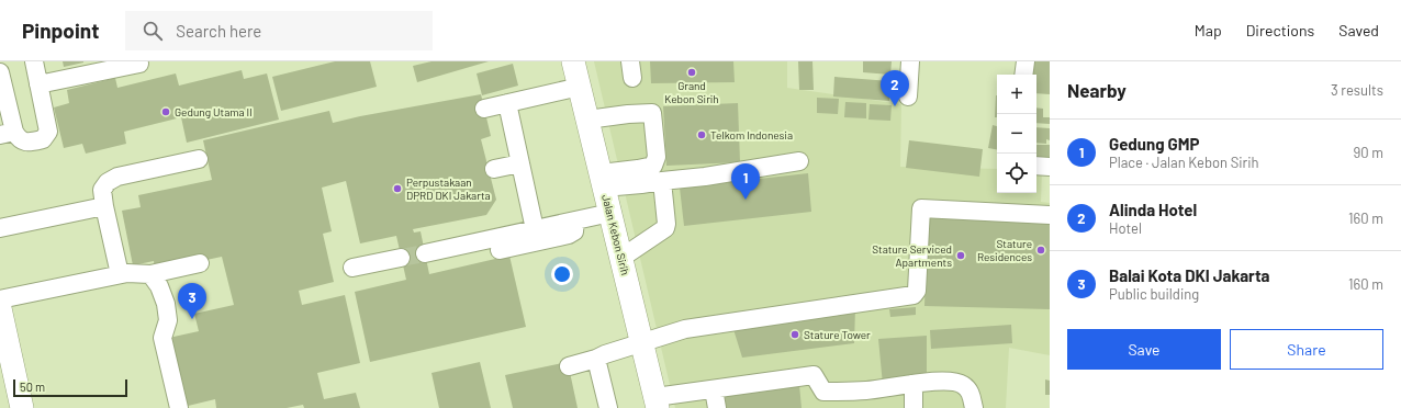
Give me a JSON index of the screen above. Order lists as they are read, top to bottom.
{
  "streets": {
    "main road": ["Jalan Kebon Sirih"]
  },
  "places": [
    "Grand Kebon Sirih",
    "Gedung Utama II",
    "Telkom Indonesia",
    "Perpustakaan DPRD DKI Jakarta",
    "Stature Residences",
    "Stature Serviced Apartments",
    "Stature Tower"
  ],
  "scale_bar": "50 m",
  "page": {
    "header": "Pinpoint",
    "search": "Search here",
    "nav": ["Map", "Directions", "Saved"],
    "heading": ["Nearby", "3 results"],
    "pins": ["2", "1", "3"],
    "map_buttons": ["+", "−"],
    "list": [
      {
        "mark": "1",
        "name": "Gedung GMP",
        "note": "Place · Jalan Kebon Sirih",
        "value": "90 m"
      },
      {
        "mark": "2",
        "name": "Alinda Hotel",
        "note": "Hotel",
        "value": "160 m"
      },
      {
        "mark": "3",
        "name": "Balai Kota DKI Jakarta",
        "note": "Public building",
        "value": "160 m"
      }
    ],
    "buttons": ["Save", "Share"],
    "scale": "50 m"
  }
}
